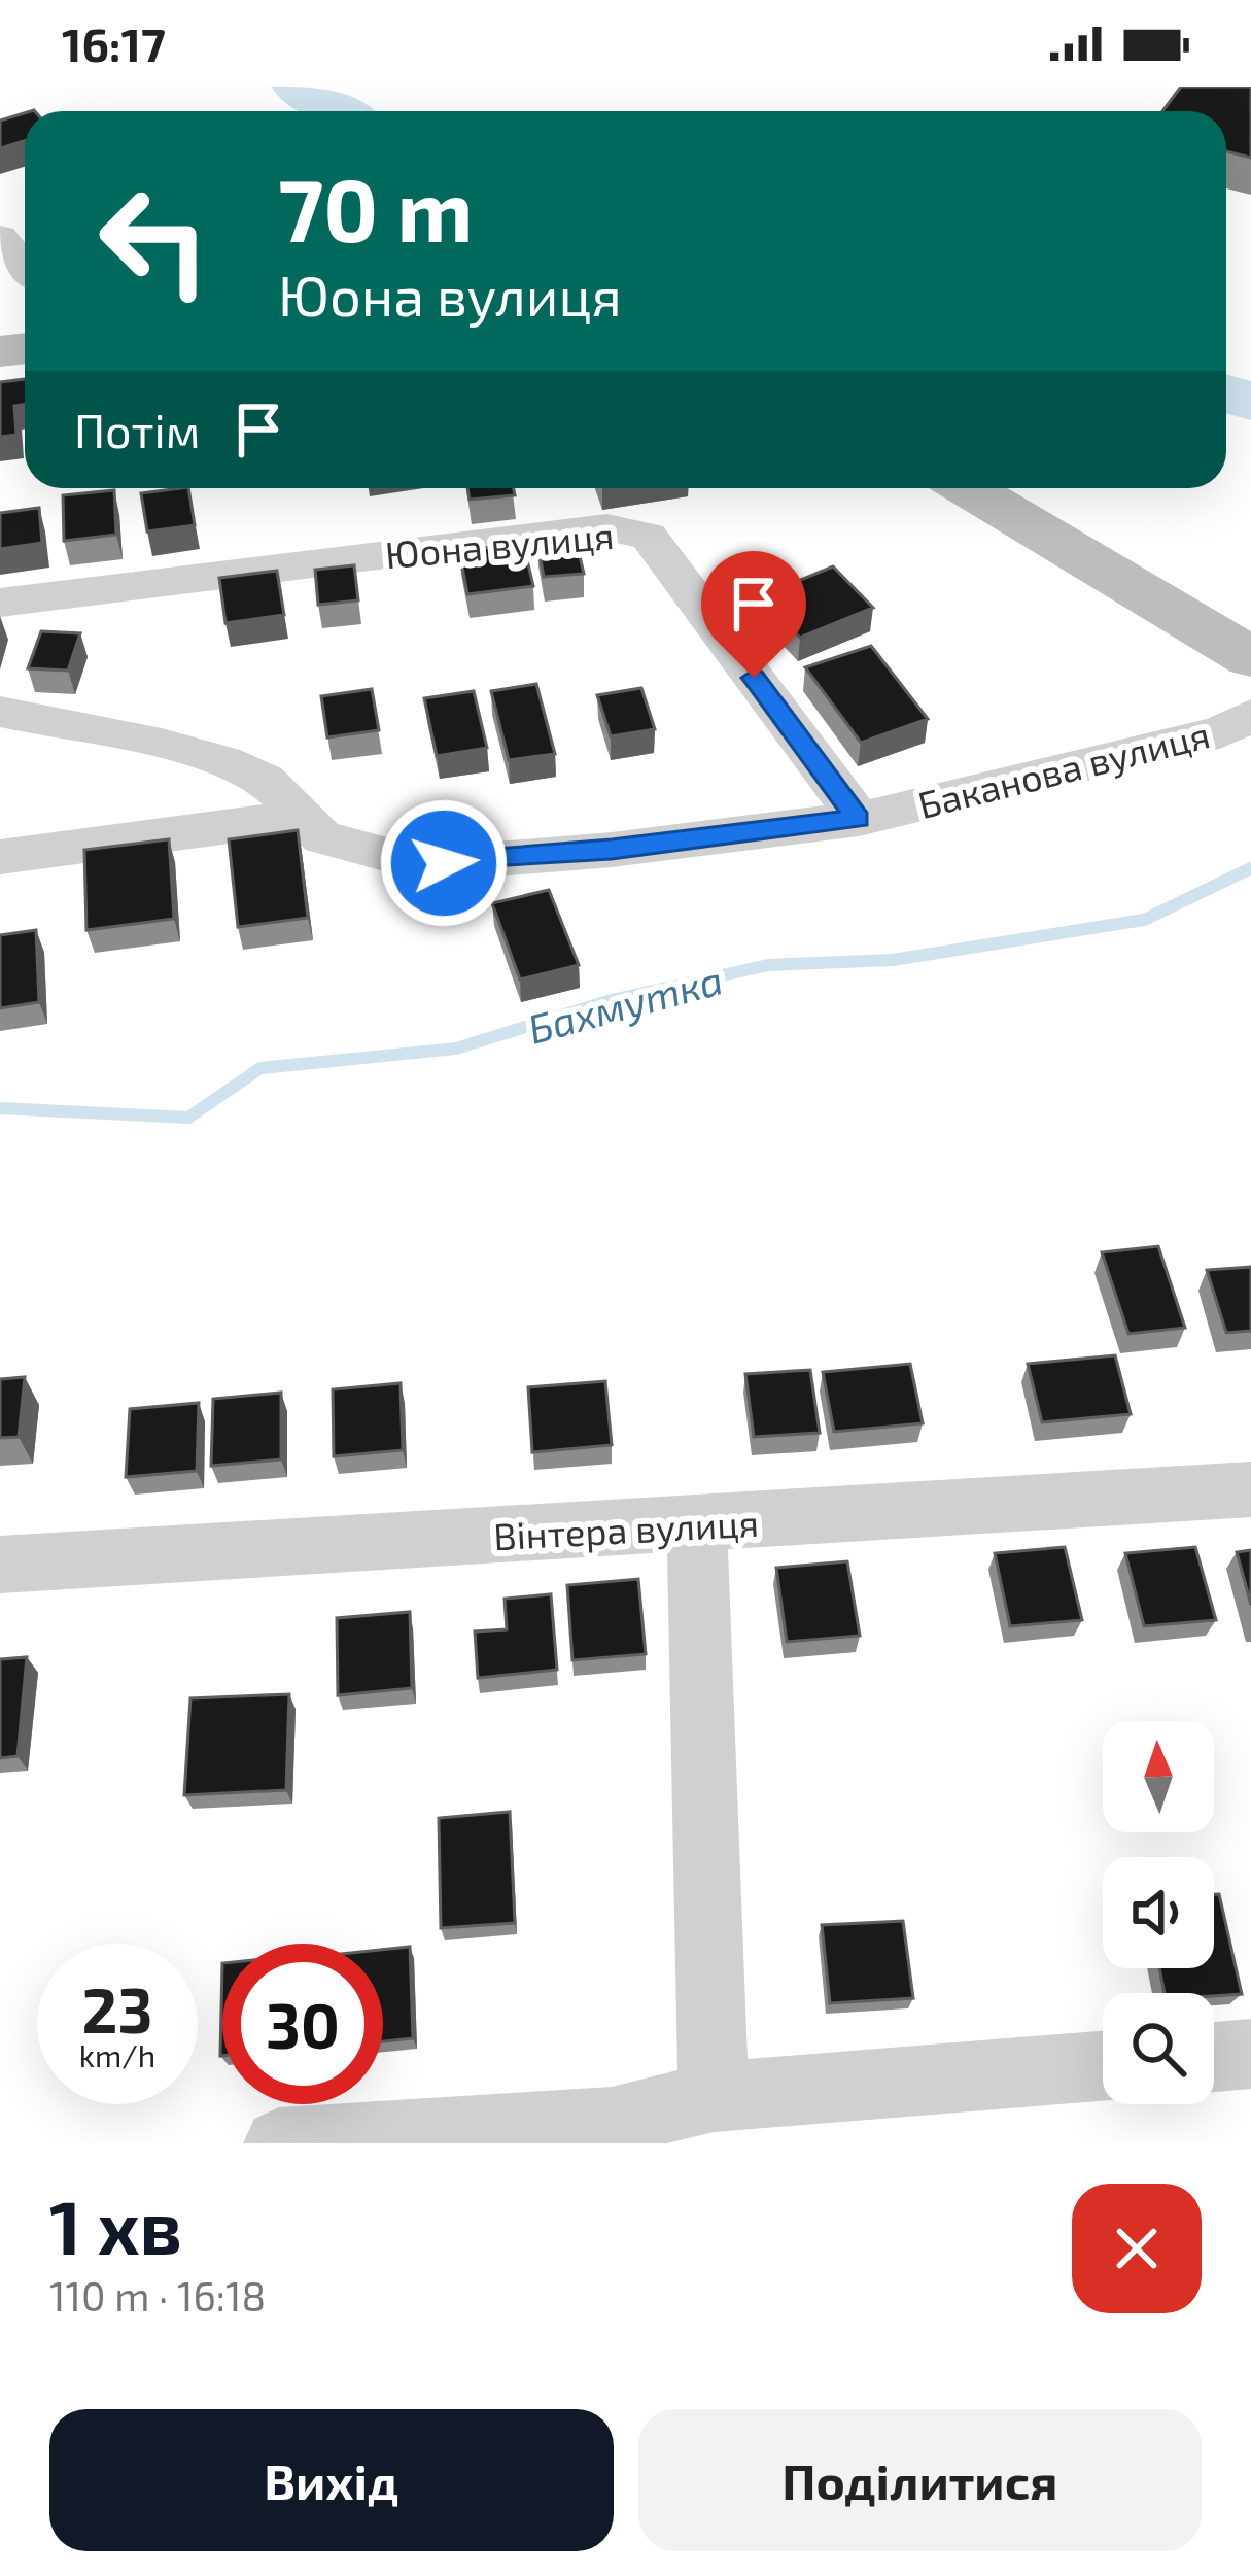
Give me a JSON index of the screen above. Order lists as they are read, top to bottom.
{
  "streets": {
    "street": ["Юона вулиця", "Баканова вулиця", "Вінтера вулиця"]
  },
  "crossings": [
    ["Юона вулиця", "Баканова вулиця"]
  ],
  "water": ["Бахмутка"],
  "north": "top",
  "page": {
    "status": "16:17",
    "turn": ["70 m", "Юона вулиця"],
    "then": "Потім",
    "speed": "23 km/h",
    "limit": "30",
    "heading": ["1 хв", "110 m · 16:18"],
    "buttons": ["Вихід", "Поділитися"]
  }
}
